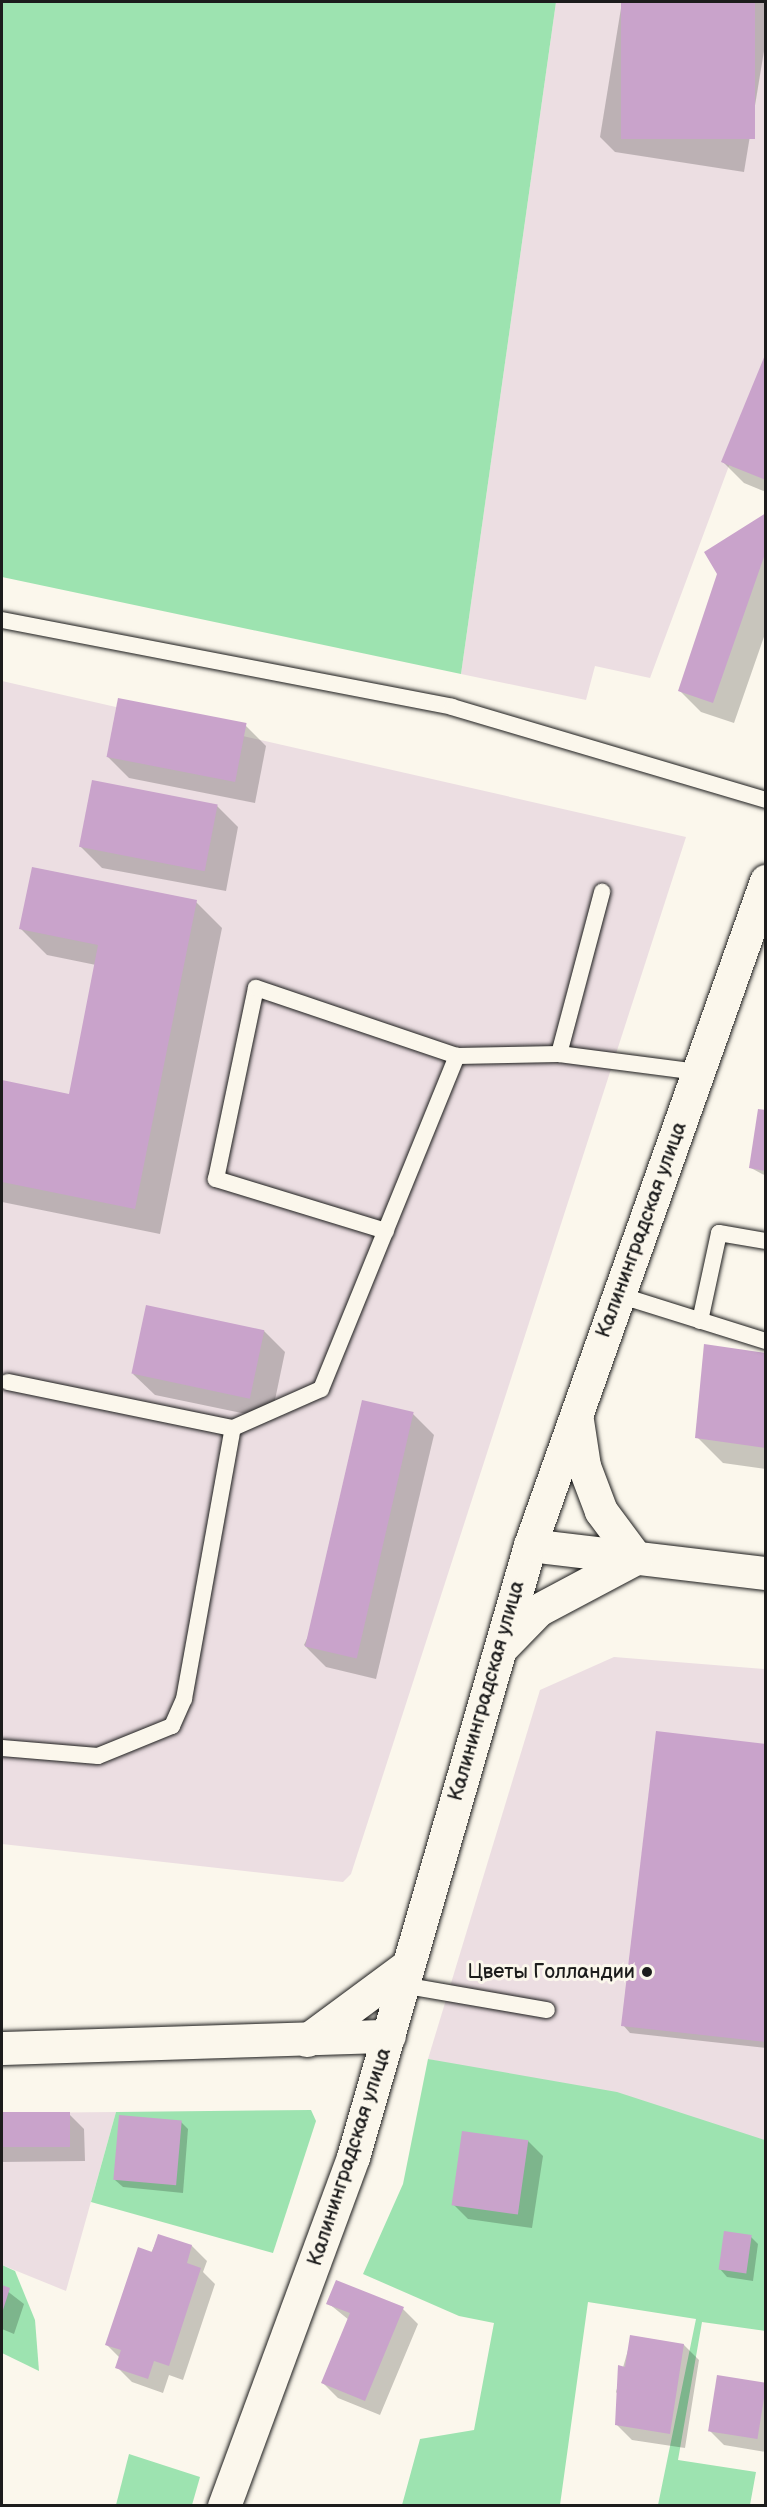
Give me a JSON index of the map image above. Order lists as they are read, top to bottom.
{
  "streets": {
    "street": ["Калининградская улица"]
  },
  "places": ["Цветы Голландии"]
}
